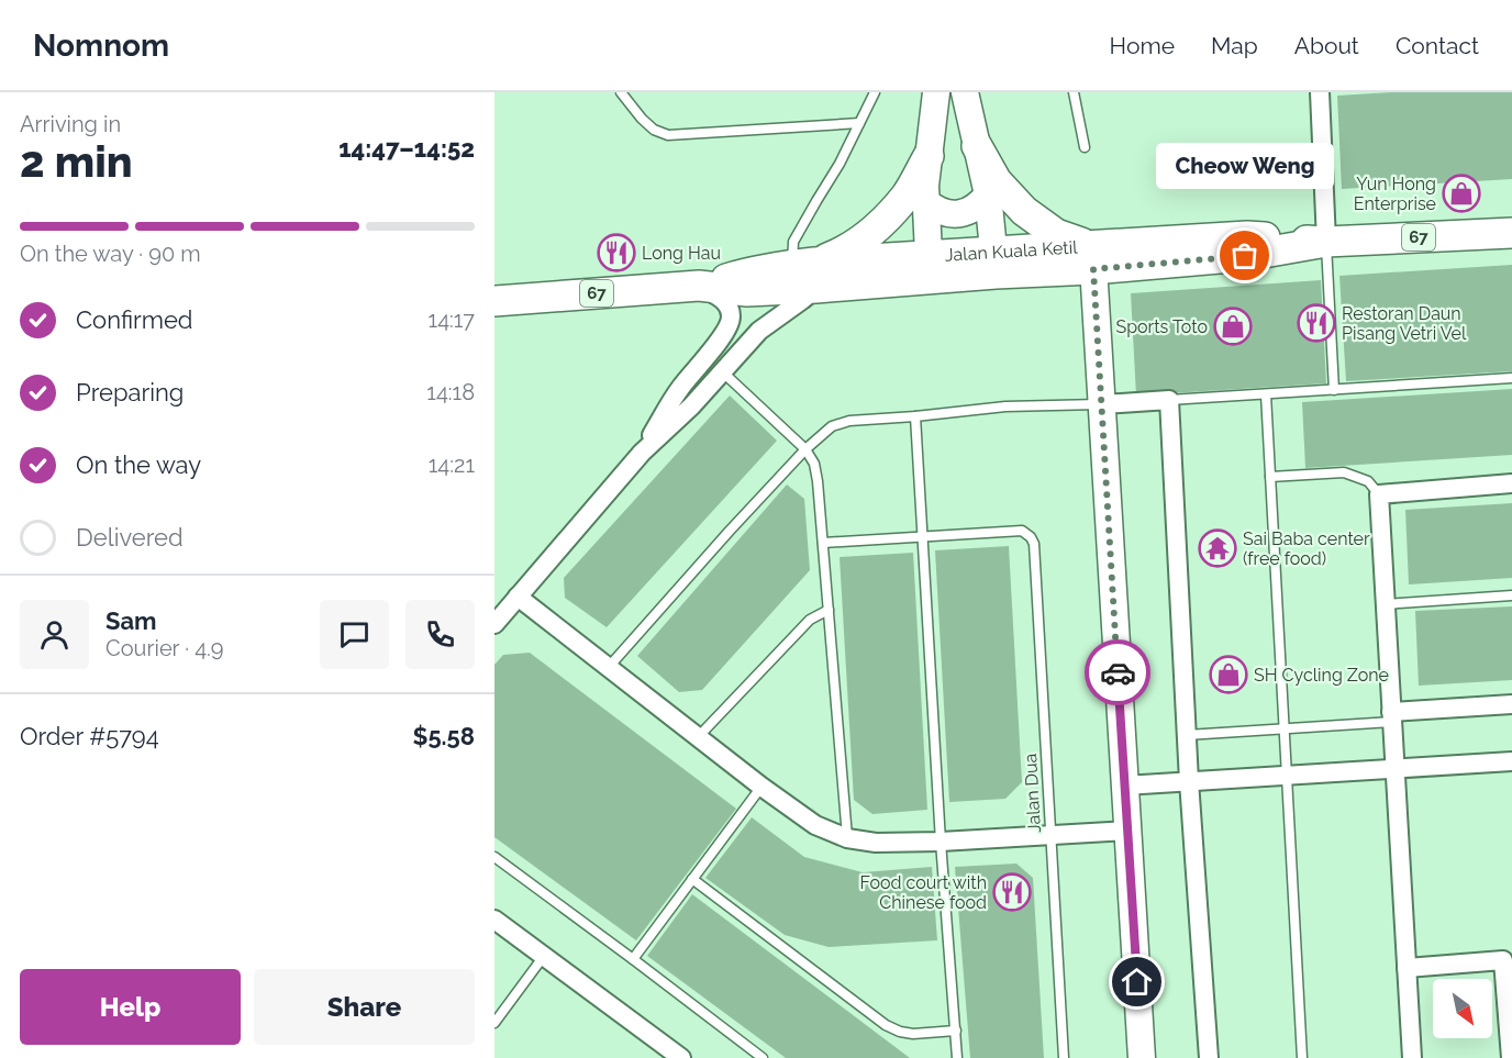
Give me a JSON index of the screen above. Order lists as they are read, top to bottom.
{
  "streets": {
    "main road": ["67", "Jalan Kuala Ketil"],
    "lane": ["Jalan Dua"]
  },
  "places": {
    "shop": ["Yun Hong Enterprise", "Sports Toto", "SH Cycling Zone"],
    "restaurant": ["Long Hau", "Restoran Daun Pisang Vetri Vel", "Food court with Chinese food"],
    "other": ["Cheow Weng"],
    "temple": ["Sai Baba center (free food)"]
  },
  "north": "bottom right",
  "page": {
    "header": "Nomnom",
    "nav": [
      "Home",
      "Map",
      "About",
      "Contact"
    ],
    "heading": ["2 min", "Arriving in", "14:47–14:52"],
    "panel": [
      "Sam",
      "Courier · 4.9",
      "Order #5794",
      "$5.58"
    ],
    "bubble": "Cheow Weng",
    "bar": "On the way · 90 m",
    "list": [
      ["Confirmed", "14:17"],
      ["Preparing", "14:18"],
      ["On the way", "14:21"],
      "Delivered"
    ],
    "buttons": ["Help", "Share"]
  }
}
